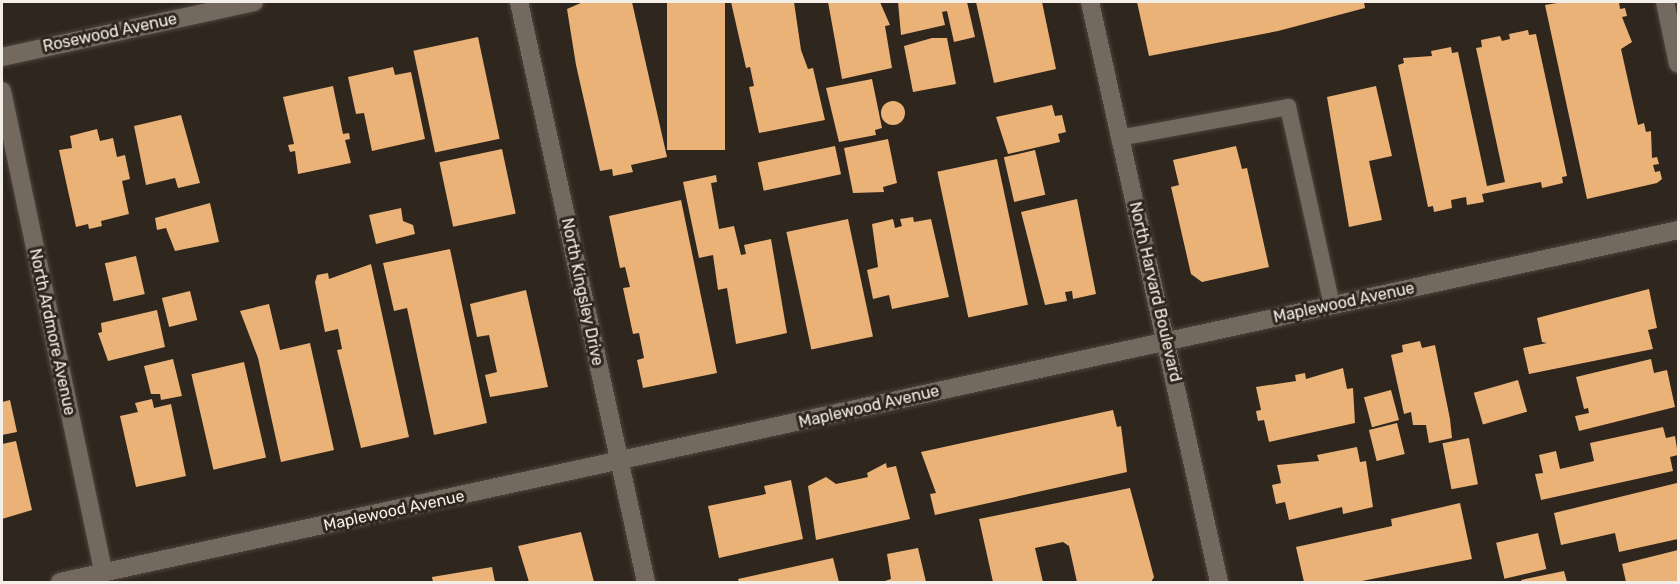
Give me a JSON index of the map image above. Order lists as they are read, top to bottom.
{
  "streets": {
    "street": [
      "Rosewood Avenue",
      "North Kingsley Drive",
      "North Harvard Boulevard",
      "Maplewood Avenue",
      "North Ardmore Avenue"
    ]
  },
  "crossings": [
    ["North Kingsley Drive", "Maplewood Avenue"],
    ["North Harvard Boulevard", "Maplewood Avenue"],
    ["Maplewood Avenue", "North Ardmore Avenue"]
  ]
}
